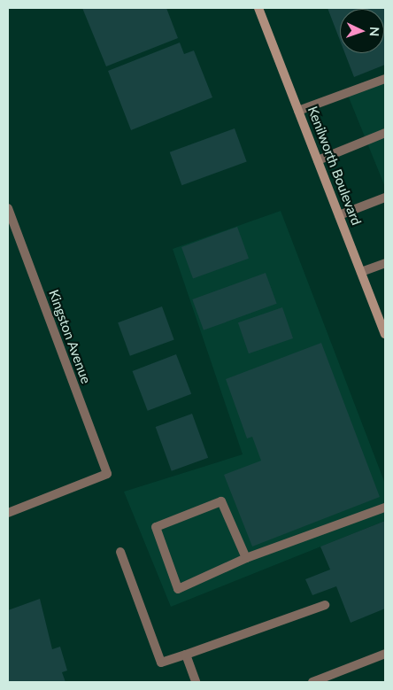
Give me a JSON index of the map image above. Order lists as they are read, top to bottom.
{
  "streets": {
    "main road": ["Kenilworth Boulevard"],
    "street": ["Kingston Avenue"]
  },
  "north": "right"
}
